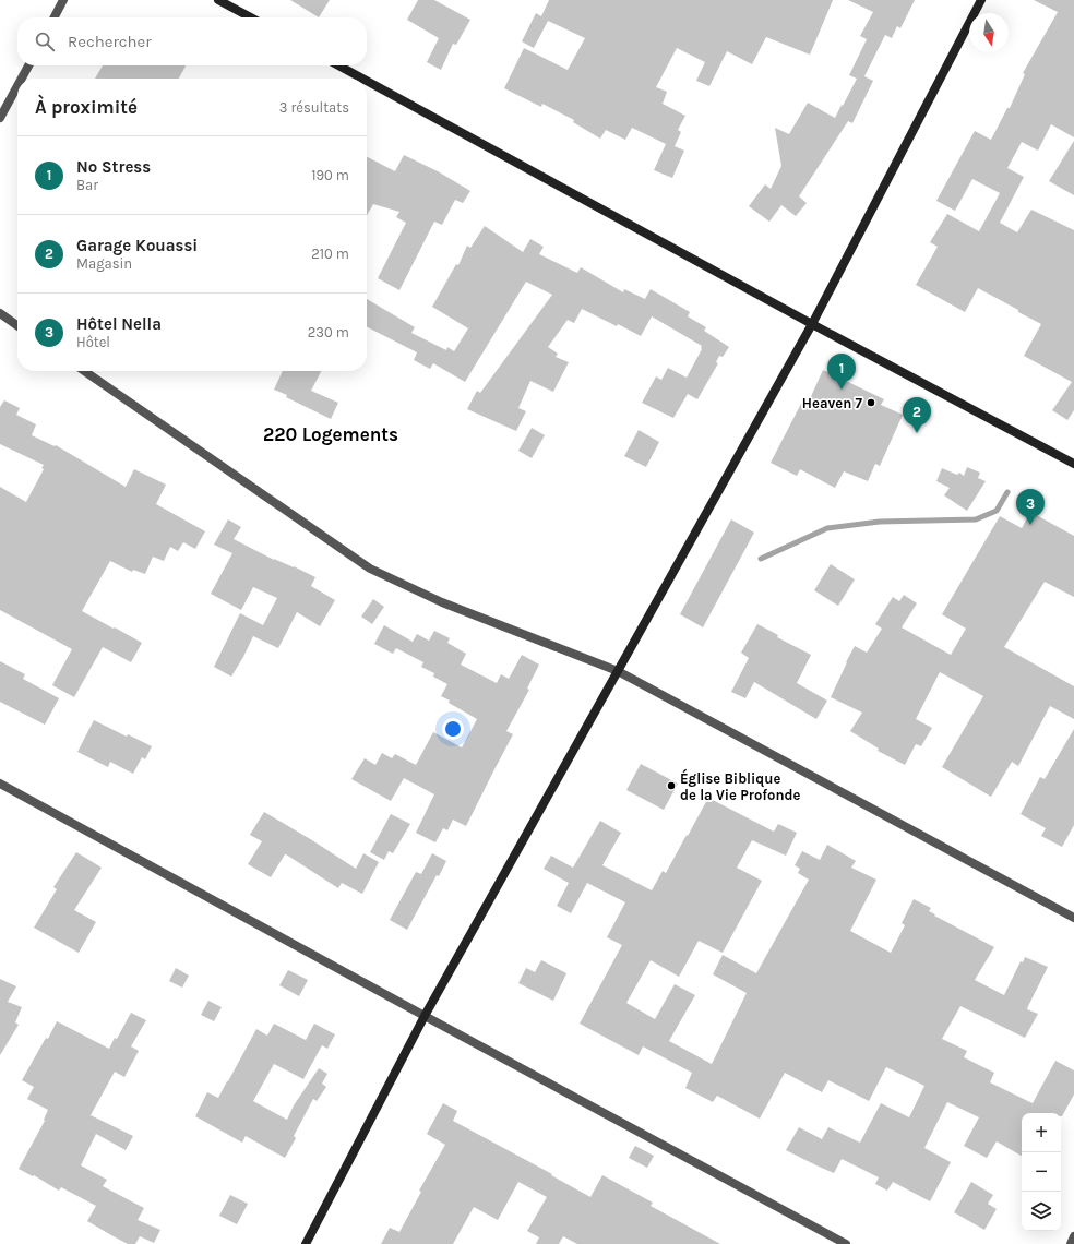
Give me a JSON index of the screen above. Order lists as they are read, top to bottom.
{
  "districts": ["220 Logements"],
  "places": ["Heaven 7", "Église Biblique de la Vie Profonde"],
  "north": "bottom",
  "page": {
    "search": "Rechercher",
    "heading": ["À proximité", "3 résultats"],
    "list": [
      {
        "mark": "1",
        "name": "No Stress",
        "note": "Bar",
        "value": "190 m"
      },
      {
        "mark": "2",
        "name": "Garage Kouassi",
        "note": "Magasin",
        "value": "210 m"
      },
      {
        "mark": "3",
        "name": "Hôtel Nella",
        "note": "Hôtel",
        "value": "230 m"
      }
    ],
    "pins": ["1", "2", "3"],
    "map_buttons": ["+", "−"]
  }
}
